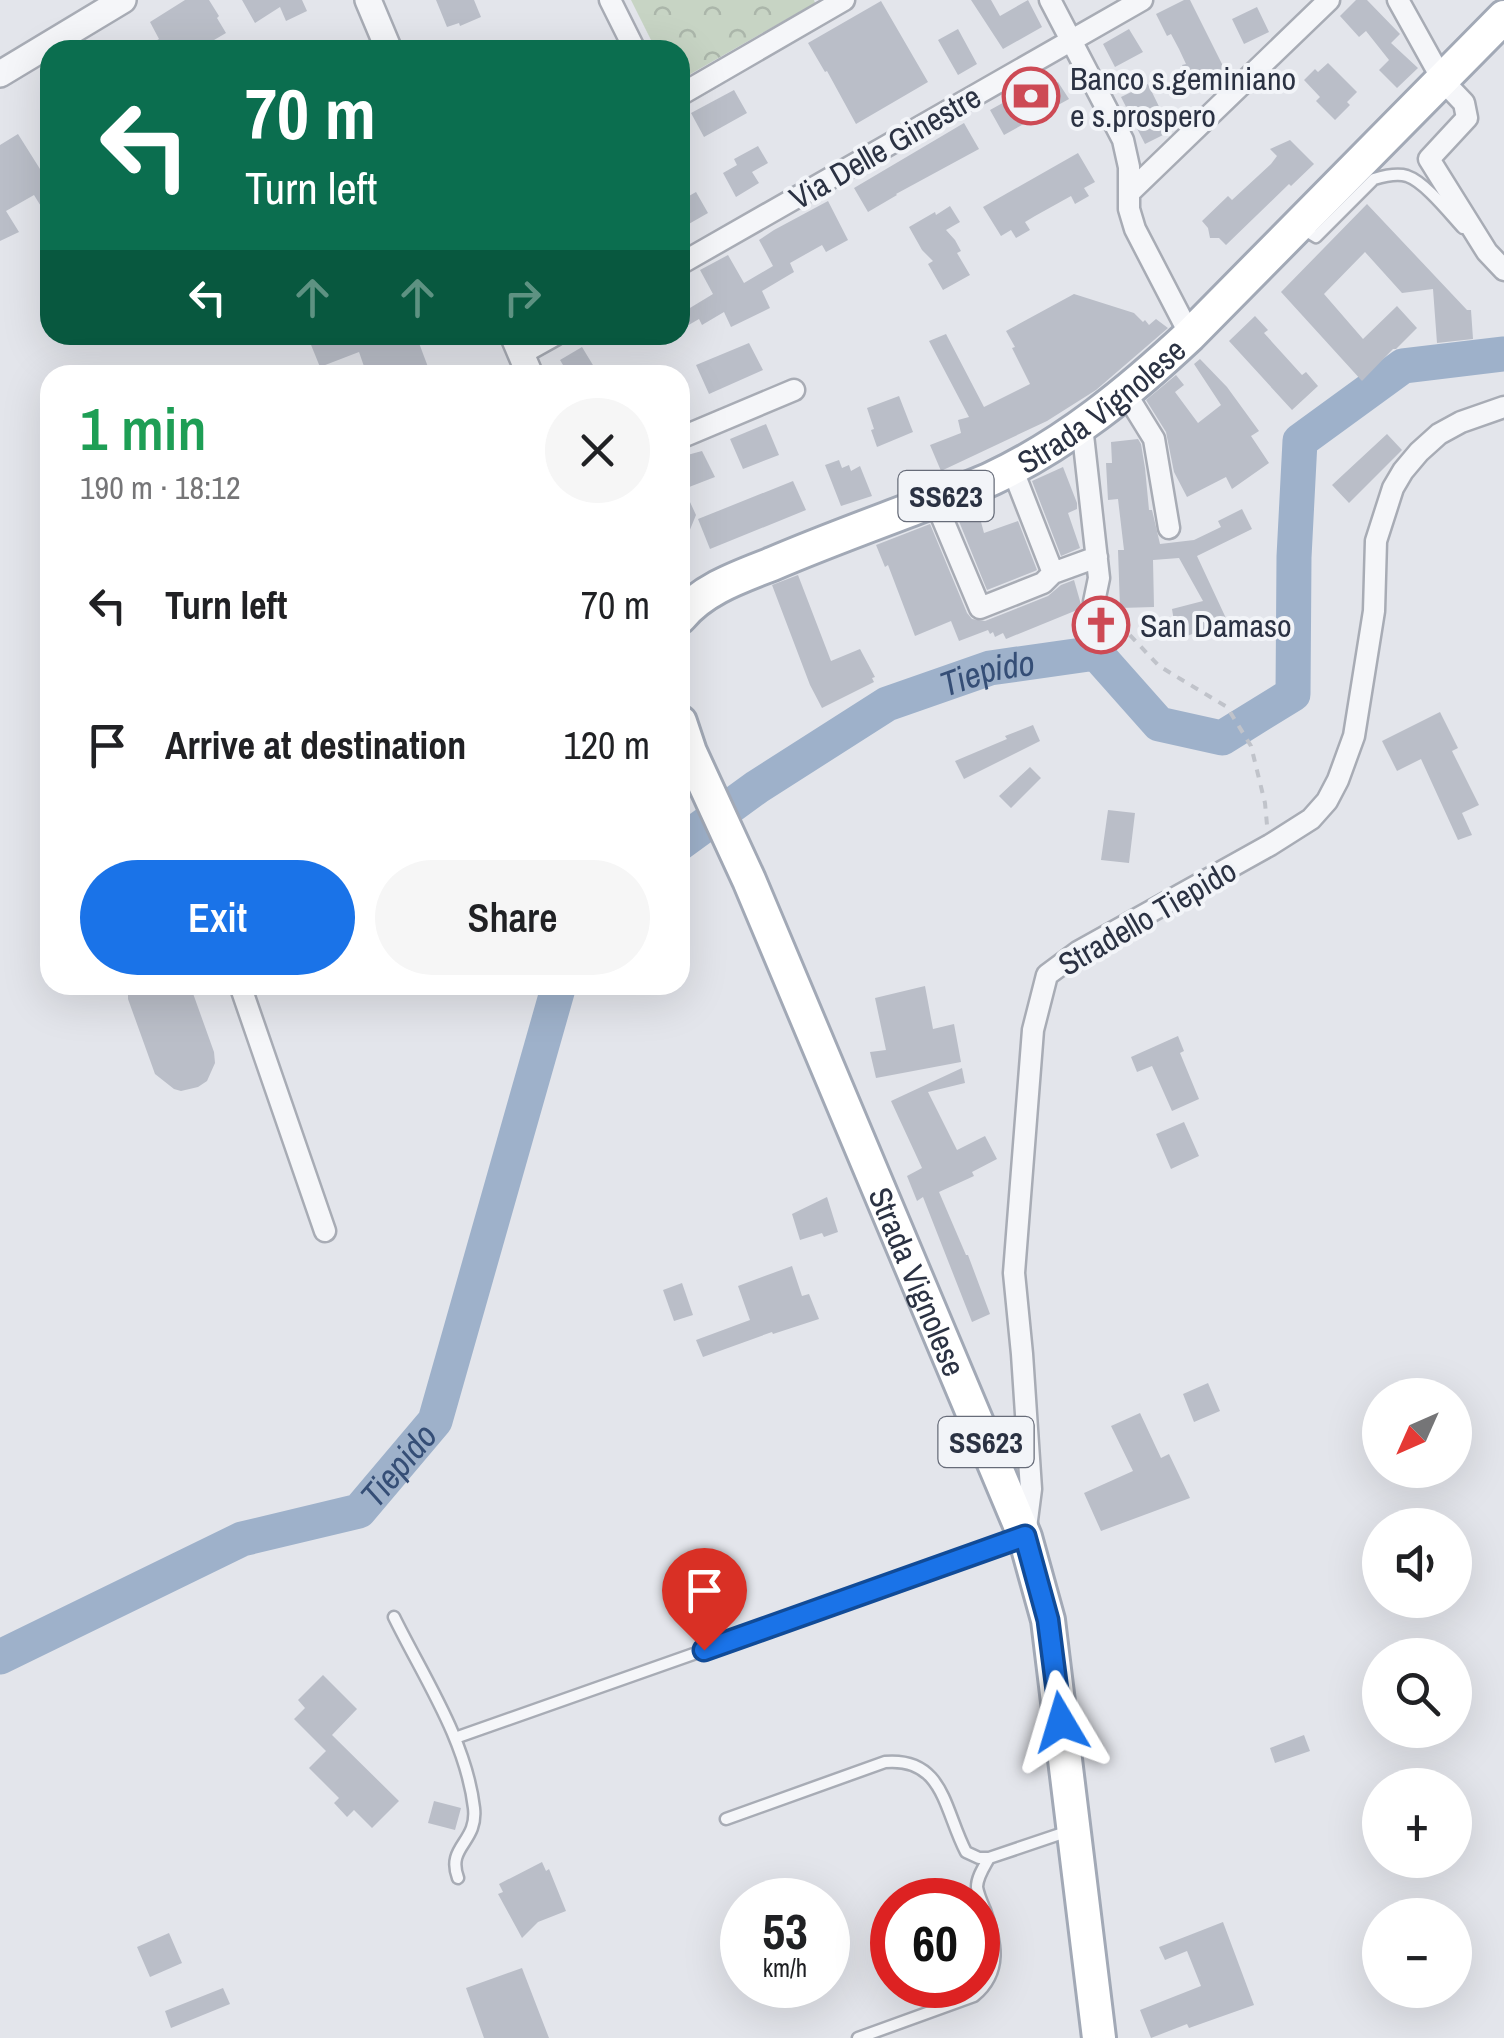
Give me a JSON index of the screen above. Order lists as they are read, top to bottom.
{
  "streets": {
    "main road": ["Strada Vignolese", "SS623"],
    "street": ["Via Delle Ginestre", "Stradello Tiepido"]
  },
  "crossings": [
    ["Strada Vignolese", "Stradello Tiepido"]
  ],
  "water": ["Tiepido"],
  "places": {
    "bank": ["Banco s.geminiano e s.prospero"],
    "church": ["San Damaso"]
  },
  "north": "bottom left",
  "page": {
    "turn": ["70 m", "Turn left"],
    "heading": ["1 min", "190 m · 18:12"],
    "list": [
      {
        "name": "Turn left",
        "value": "70 m"
      },
      {
        "name": "Arrive at destination",
        "value": "120 m"
      }
    ],
    "buttons": ["Exit", "Share"],
    "map_buttons": ["+", "−"],
    "speed": "53 km/h",
    "limit": "60"
  }
}
